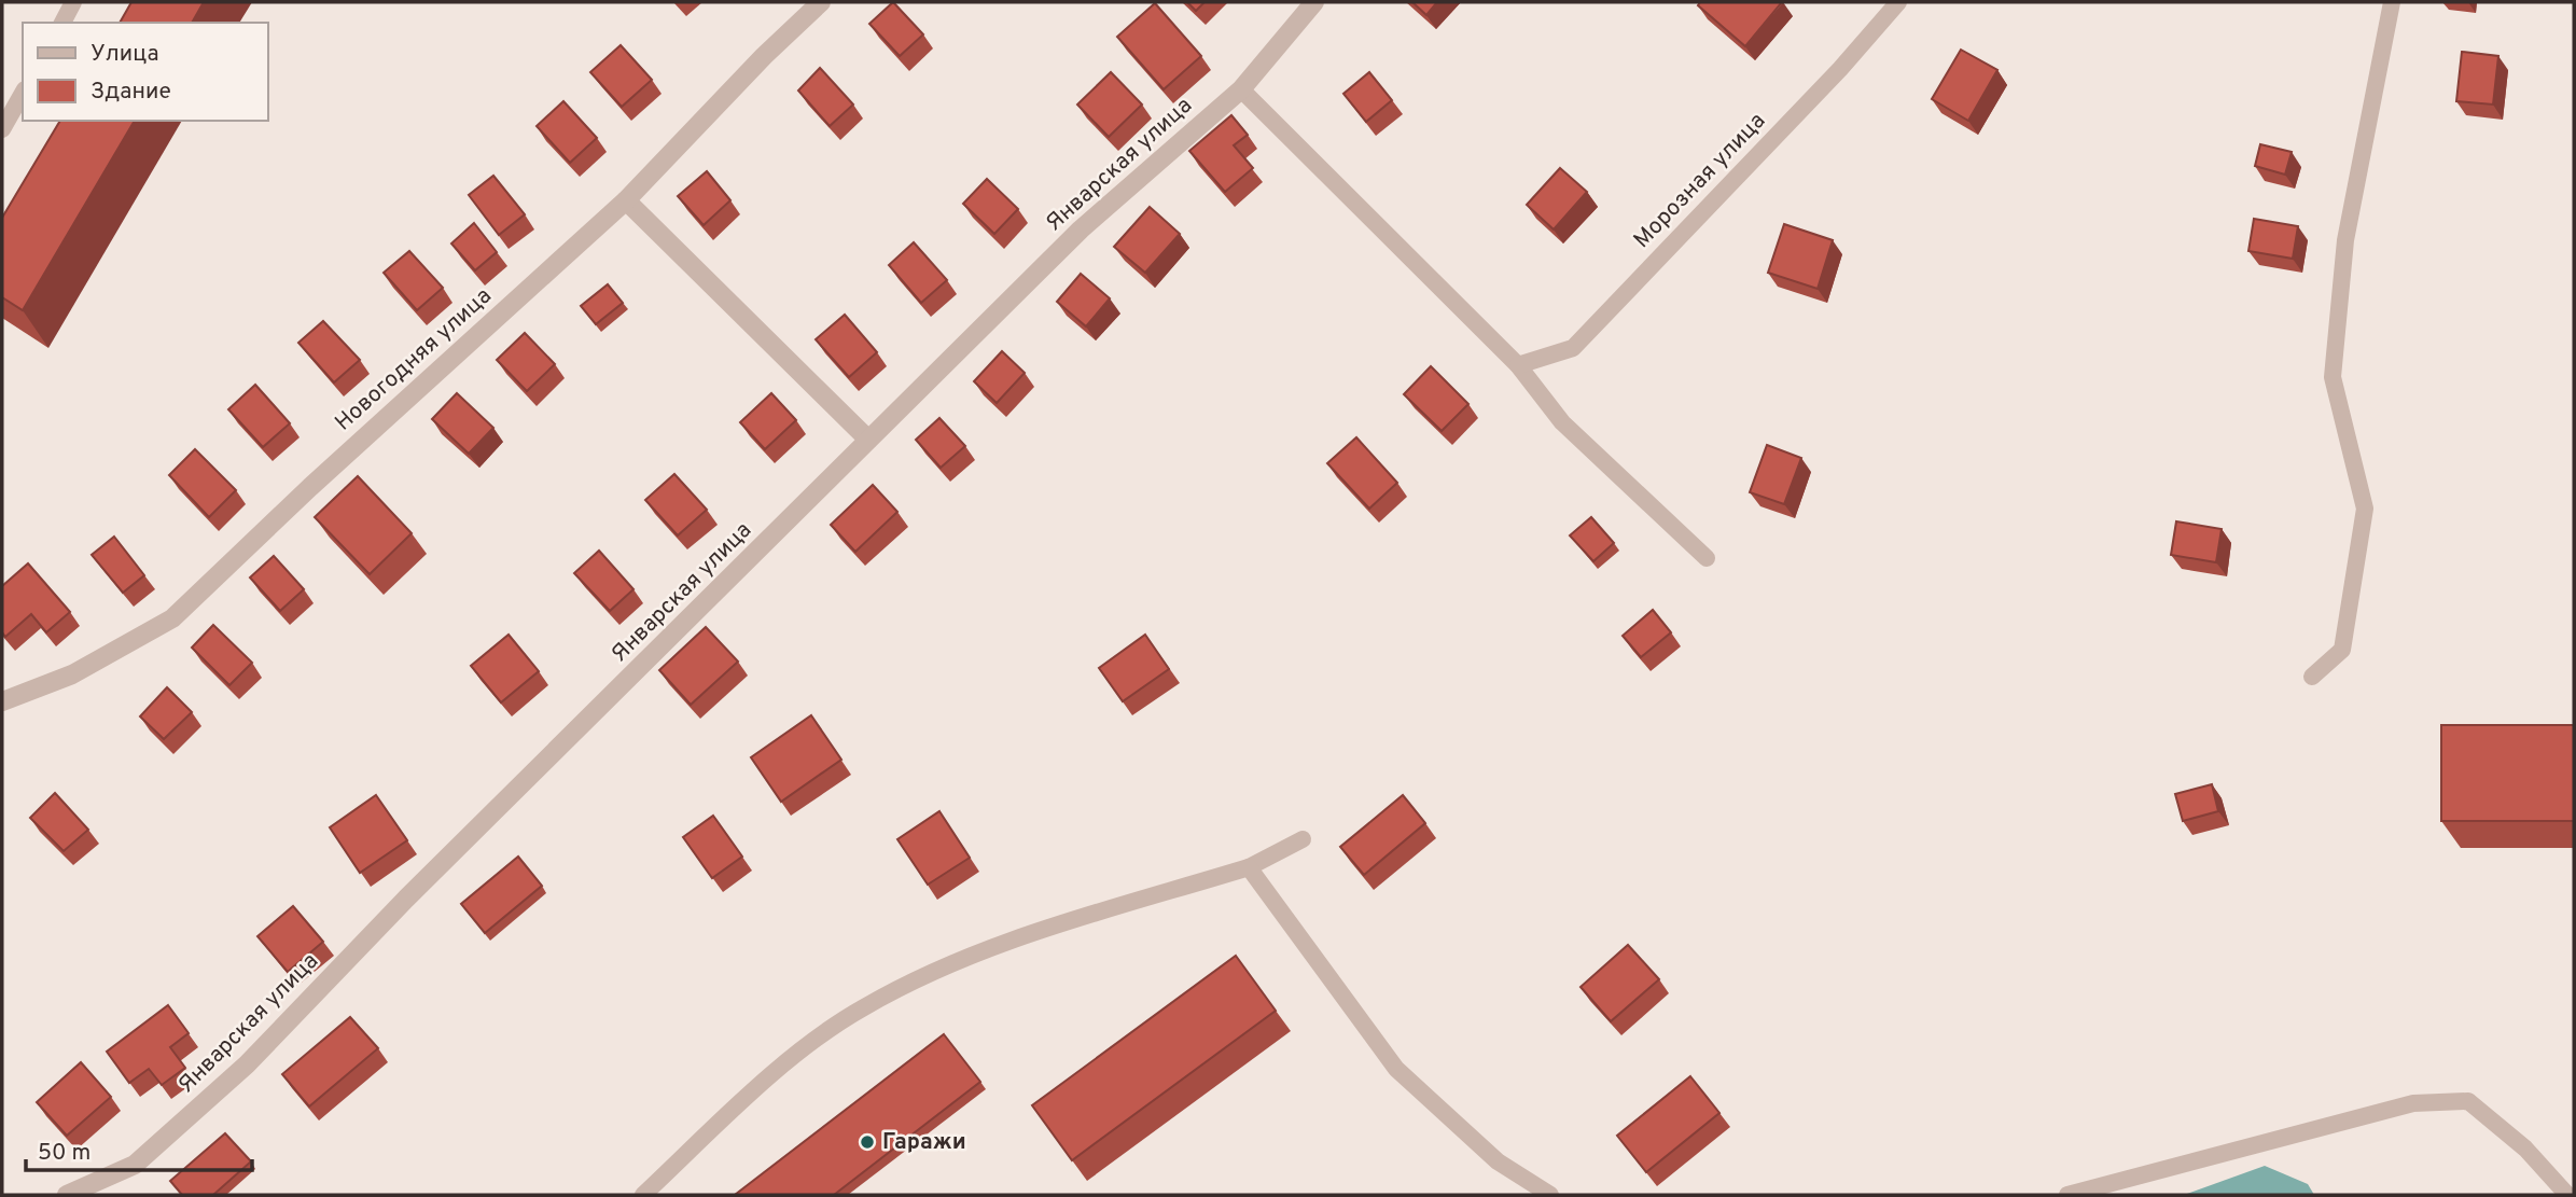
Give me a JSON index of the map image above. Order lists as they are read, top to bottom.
{
  "streets": {
    "street": ["Январская улица", "Новогодняя улица"],
    "lane": ["Морозная улица"]
  },
  "places": ["Гаражи"],
  "legend": ["Улица", "Здание"],
  "scale_bar": "50 m"
}
